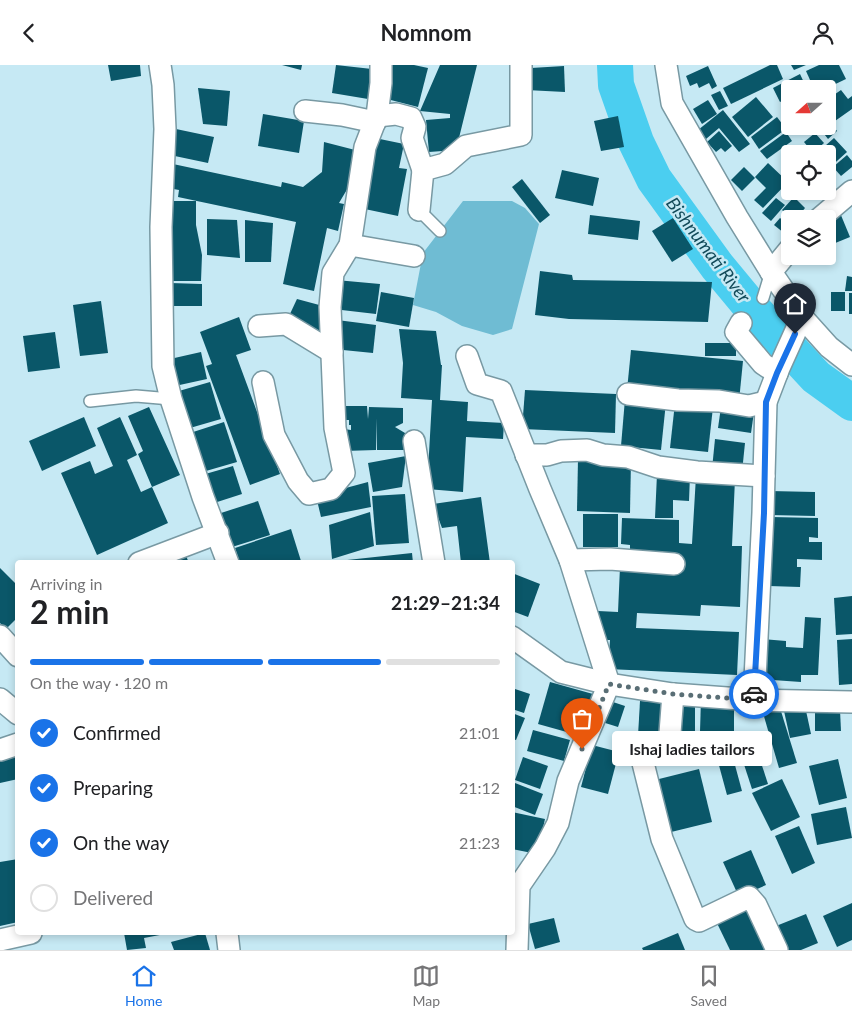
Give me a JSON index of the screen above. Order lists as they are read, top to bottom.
{
  "water": ["Bishnumati River"],
  "places": ["Ishaj ladies tailors"],
  "north": "left",
  "page": {
    "header": "Nomnom",
    "heading": ["2 min", "Arriving in", "21:29–21:34"],
    "bar": "On the way · 120 m",
    "list": [
      ["Confirmed", "21:01"],
      ["Preparing", "21:12"],
      ["On the way", "21:23"],
      "Delivered"
    ],
    "bubble": "Ishaj ladies tailors",
    "tabs": ["Home", "Map", "Saved"]
  }
}
